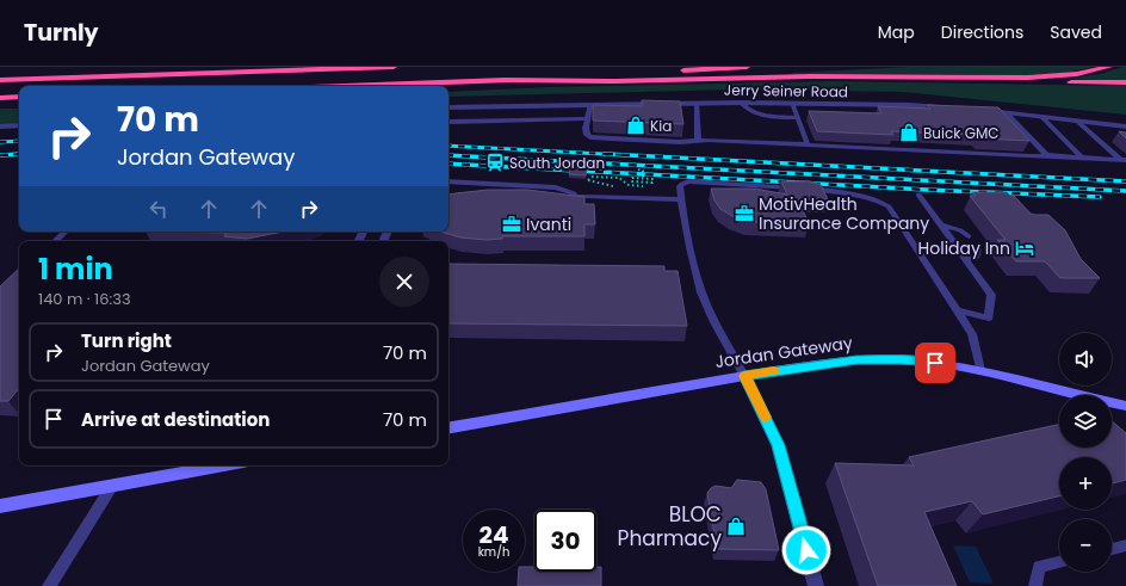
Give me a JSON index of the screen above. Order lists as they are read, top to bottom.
{
  "streets": {
    "main road": ["Jordan Gateway"],
    "street": ["Jerry Seiner Road"]
  },
  "places": {
    "shop": ["Kia", "Buick GMC", "BLOC Pharmacy"],
    "station": ["South Jordan"],
    "office": ["MotivHealth Insurance Company", "Ivanti"],
    "hotel": ["Holiday Inn"]
  },
  "page": {
    "header": "Turnly",
    "nav": ["Map", "Directions", "Saved"],
    "turn": ["70 m", "Jordan Gateway"],
    "heading": ["1 min", "140 m · 16:33"],
    "list": [
      {
        "name": "Turn right",
        "note": "Jordan Gateway",
        "value": "70 m"
      },
      {
        "name": "Arrive at destination",
        "value": "70 m"
      }
    ],
    "map_buttons": ["+", "−"],
    "speed": "24 km/h",
    "limit": "30"
  }
}
